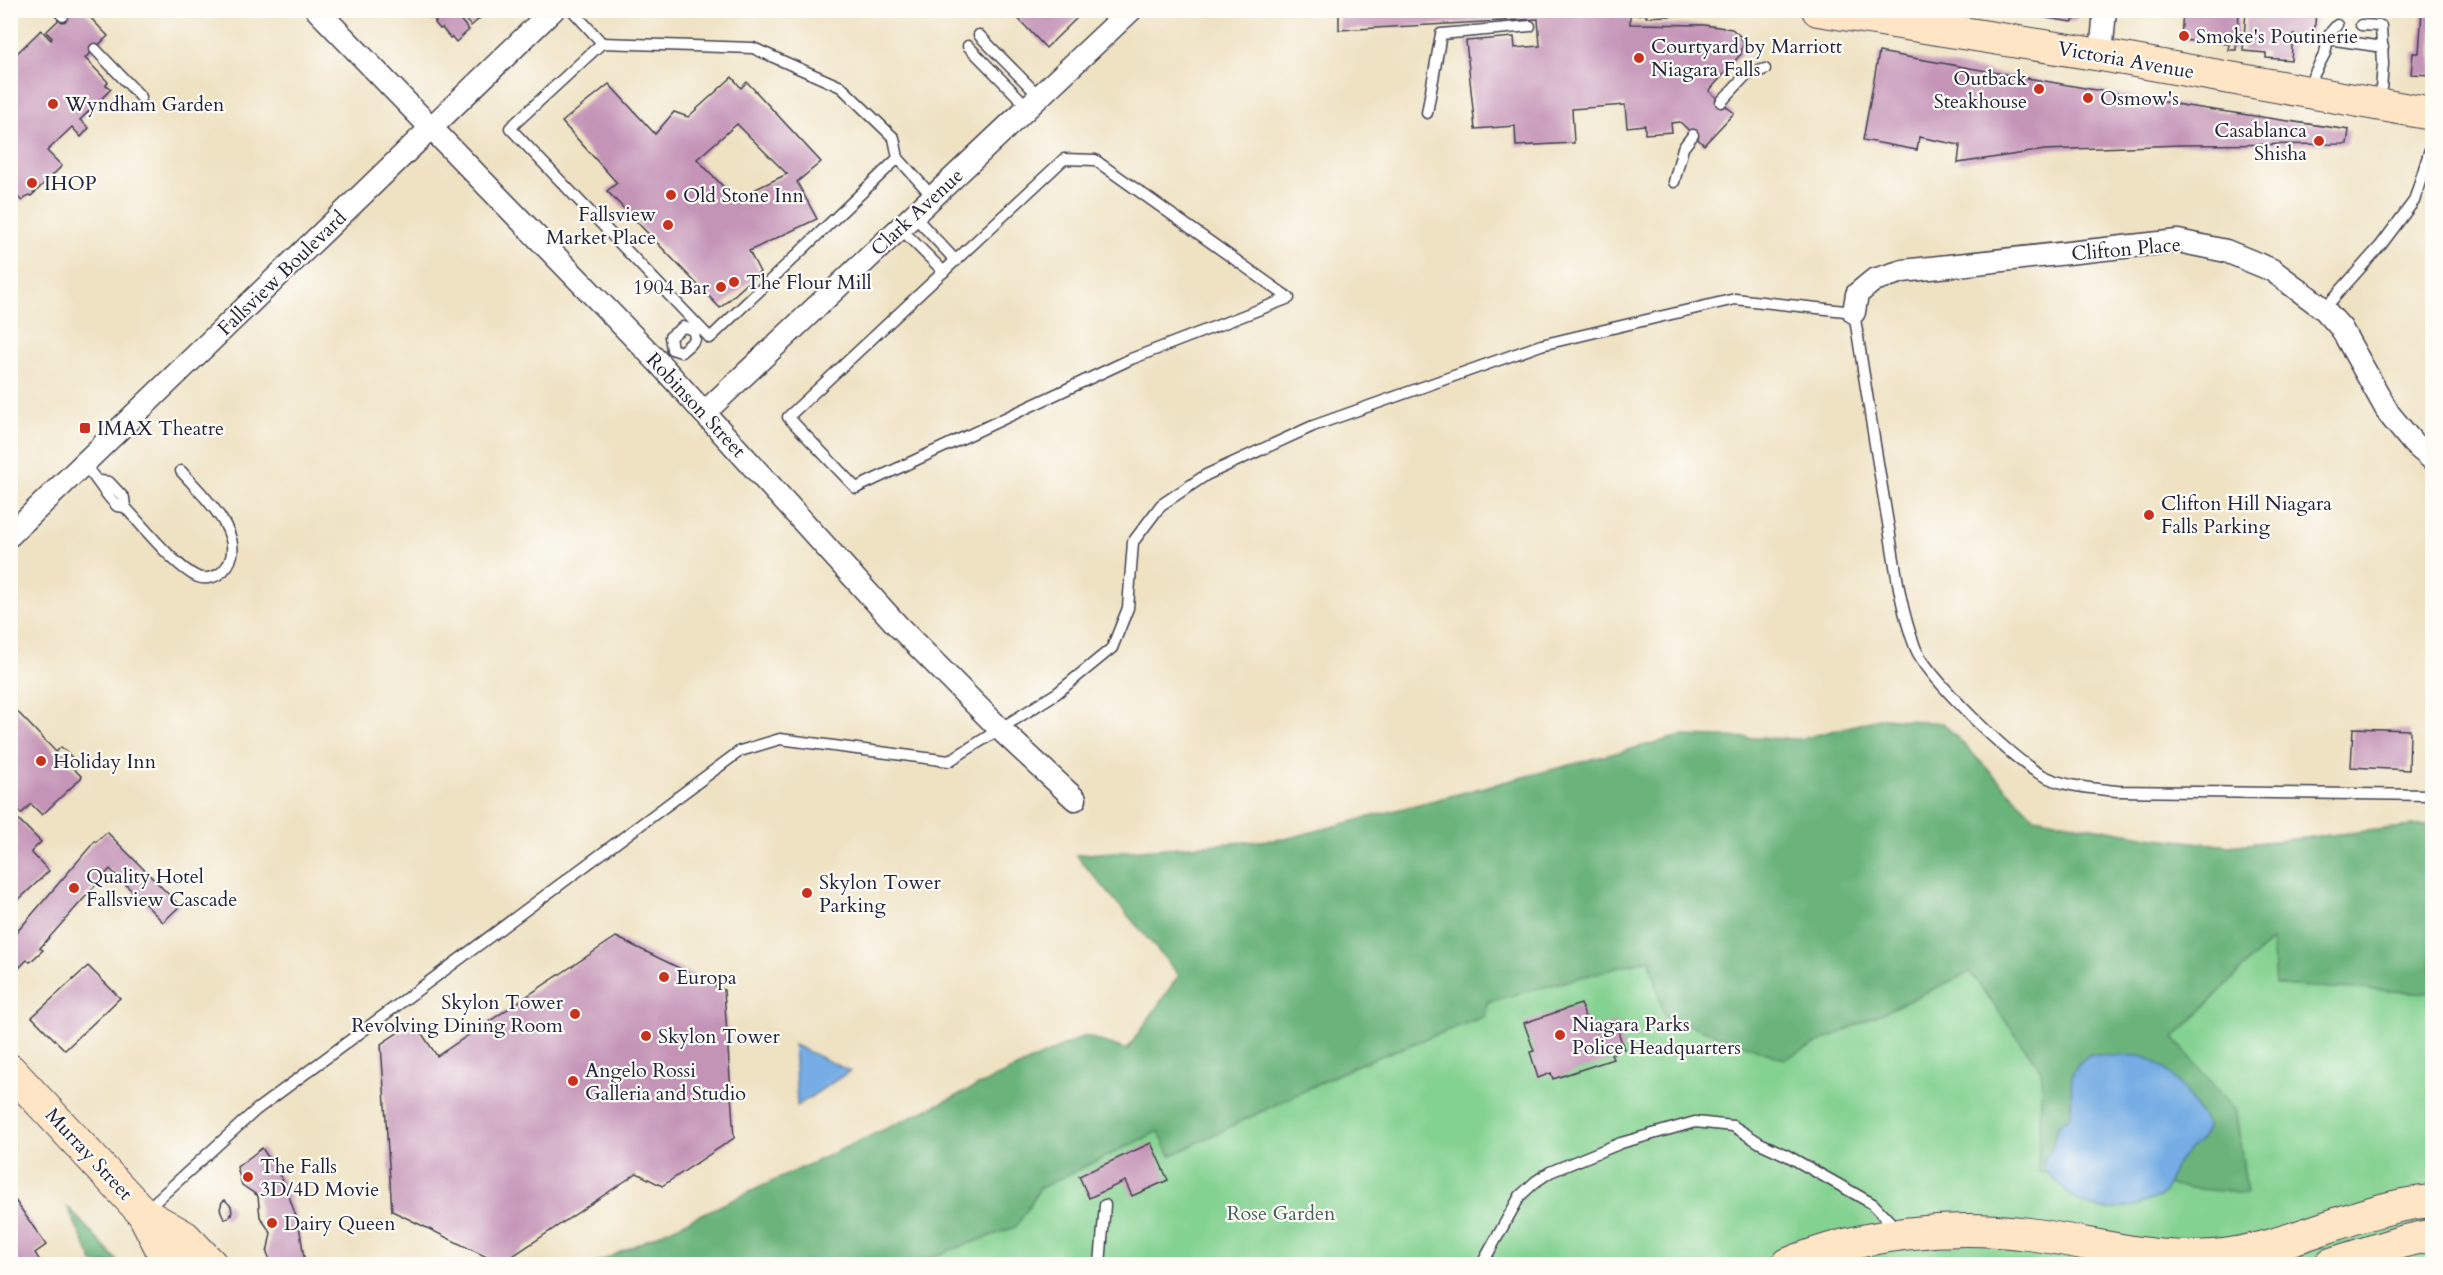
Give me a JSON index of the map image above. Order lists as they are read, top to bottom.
{
  "streets": {
    "main road": ["Victoria Avenue", "Murray Street"],
    "street": [
      "Clark Avenue",
      "Clifton Place",
      "Fallsview Boulevard",
      "Robinson Street"
    ]
  },
  "crossings": [
    ["Clark Avenue", "Robinson Street"],
    ["Fallsview Boulevard", "Robinson Street"]
  ],
  "parks": ["Rose Garden"],
  "places": {
    "other": [
      "Smoke's Poutinerie",
      "Courtyard by Marriott Niagara Falls",
      "Outback Steakhouse",
      "Osmow's",
      "Wyndham Garden",
      "Casablanca Shisha",
      "IHOP",
      "Old Stone Inn",
      "Fallsview Market Place",
      "The Flour Mill",
      "1904 Bar",
      "Clifton Hill Niagara Falls Parking",
      "Holiday Inn",
      "Quality Hotel Fallsview Cascade",
      "Skylon Tower Parking",
      "Europa",
      "Skylon Tower Revolving Dining Room",
      "Niagara Parks Police Headquarters",
      "Skylon Tower",
      "Angelo Rossi Galleria and Studio",
      "The Falls 3D/4D Movie",
      "Dairy Queen"
    ],
    "transit": ["IMAX Theatre"]
  }
}
